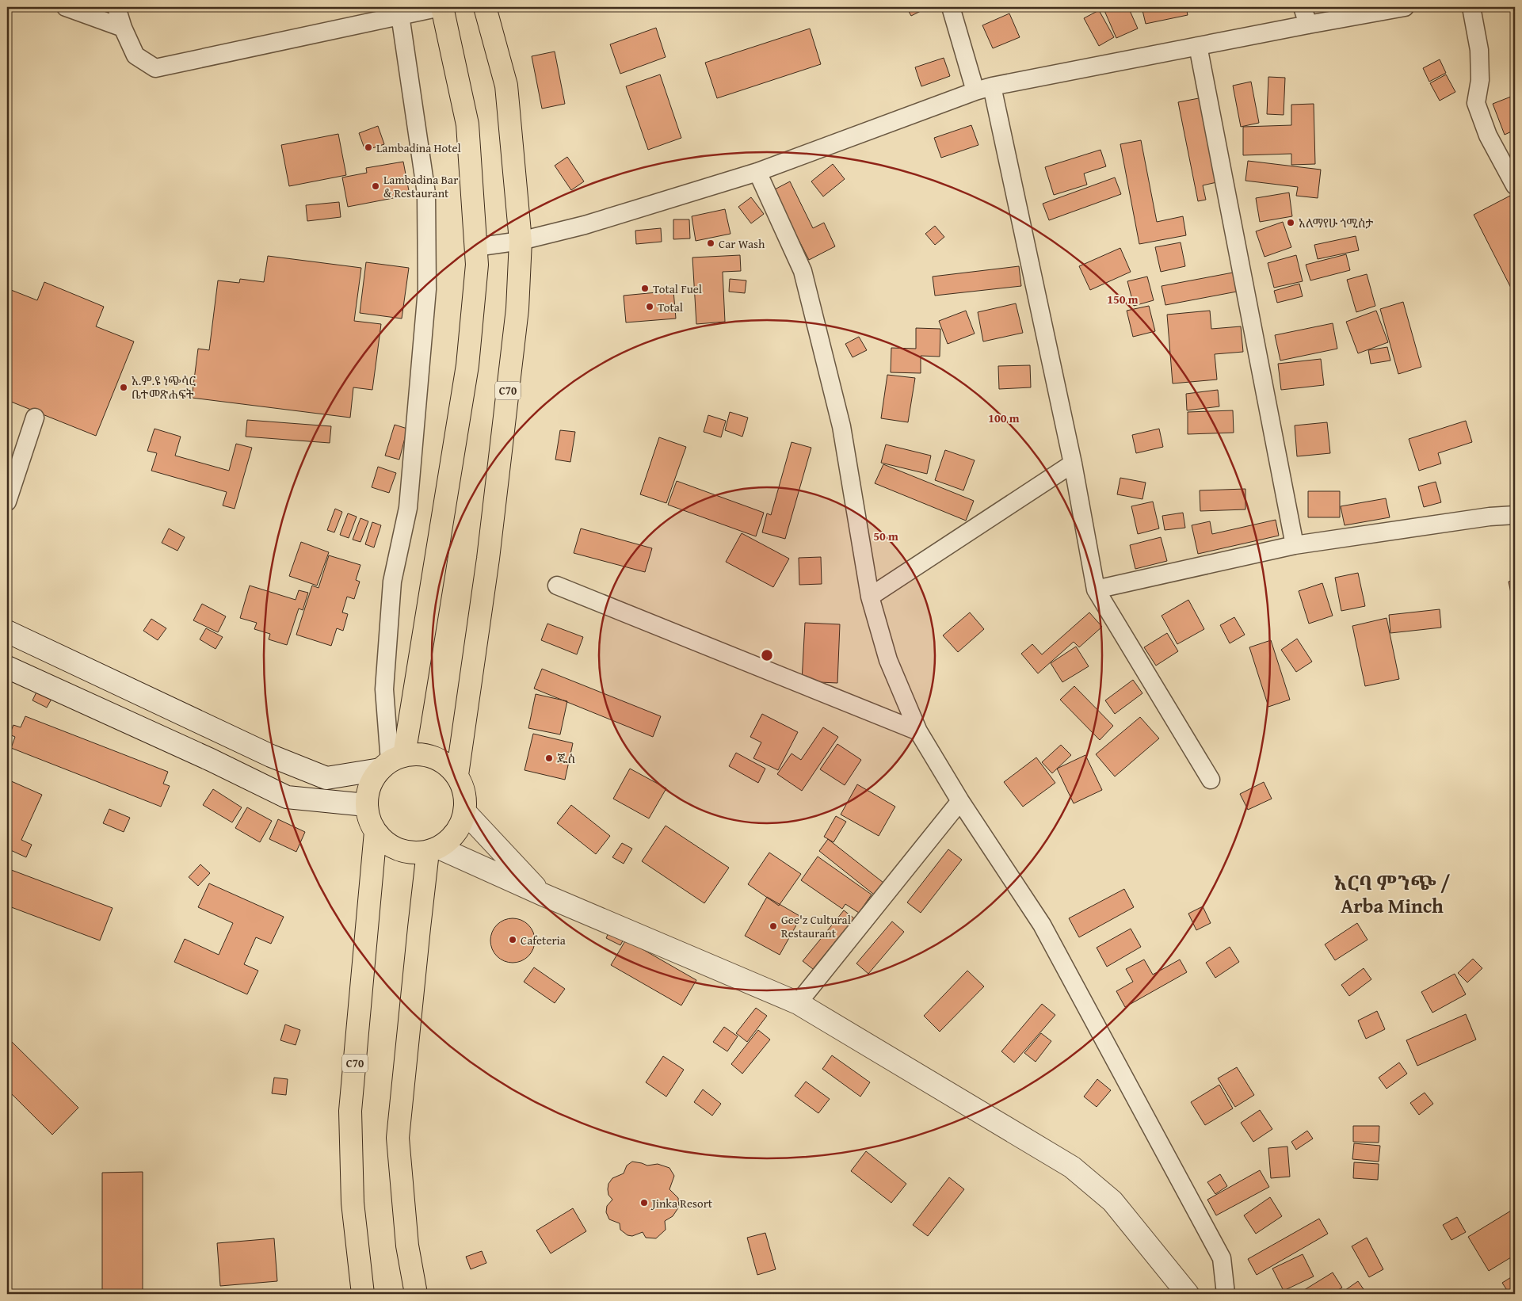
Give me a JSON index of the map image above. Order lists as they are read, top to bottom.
{
  "streets": {
    "highway": ["C70"]
  },
  "districts": ["አርባ ምንጭ / Arba Minch"],
  "places": [
    "Lambadina Hotel",
    "Lambadina Bar & Restaurant",
    "አለማየሁ ጎሚስታ",
    "Car Wash",
    "Total Fuel",
    "Total",
    "አ.ም.ዩ ነጭሳር ቤተመጽሐፍት",
    "ጁስ",
    "Gee'z Cultural Restaurant",
    "Cafeteria",
    "Jinka Resort"
  ],
  "rings": ["150 m", "100 m", "50 m"]
}
